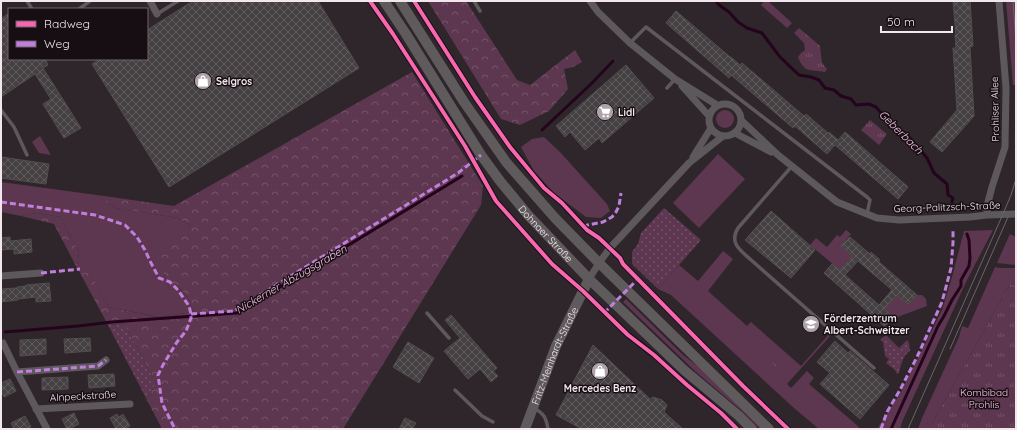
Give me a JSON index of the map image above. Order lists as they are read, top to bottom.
{
  "streets": {
    "main road": ["Dohnaer Straße", "Fritz-Meinhardt-Straße"],
    "street": ["Prohliser Allee", "Georg-Palitzsch-Straße", "Alnpeckstraße"]
  },
  "crossings": [
    ["Prohliser Allee", "Georg-Palitzsch-Straße"],
    ["Dohnaer Straße", "Fritz-Meinhardt-Straße"]
  ],
  "water": ["Geberbach", "Nickerner Abzugsgraben"],
  "parks": ["Kombibad Prohlis"],
  "places": {
    "shop": ["Selgros", "Mercedes Benz"],
    "supermarket": ["Lidl"],
    "school or university": ["Förderzentrum Albert-Schweitzer"]
  },
  "legend": ["Radweg", "Weg"],
  "scale_bar": "50 m"
}
